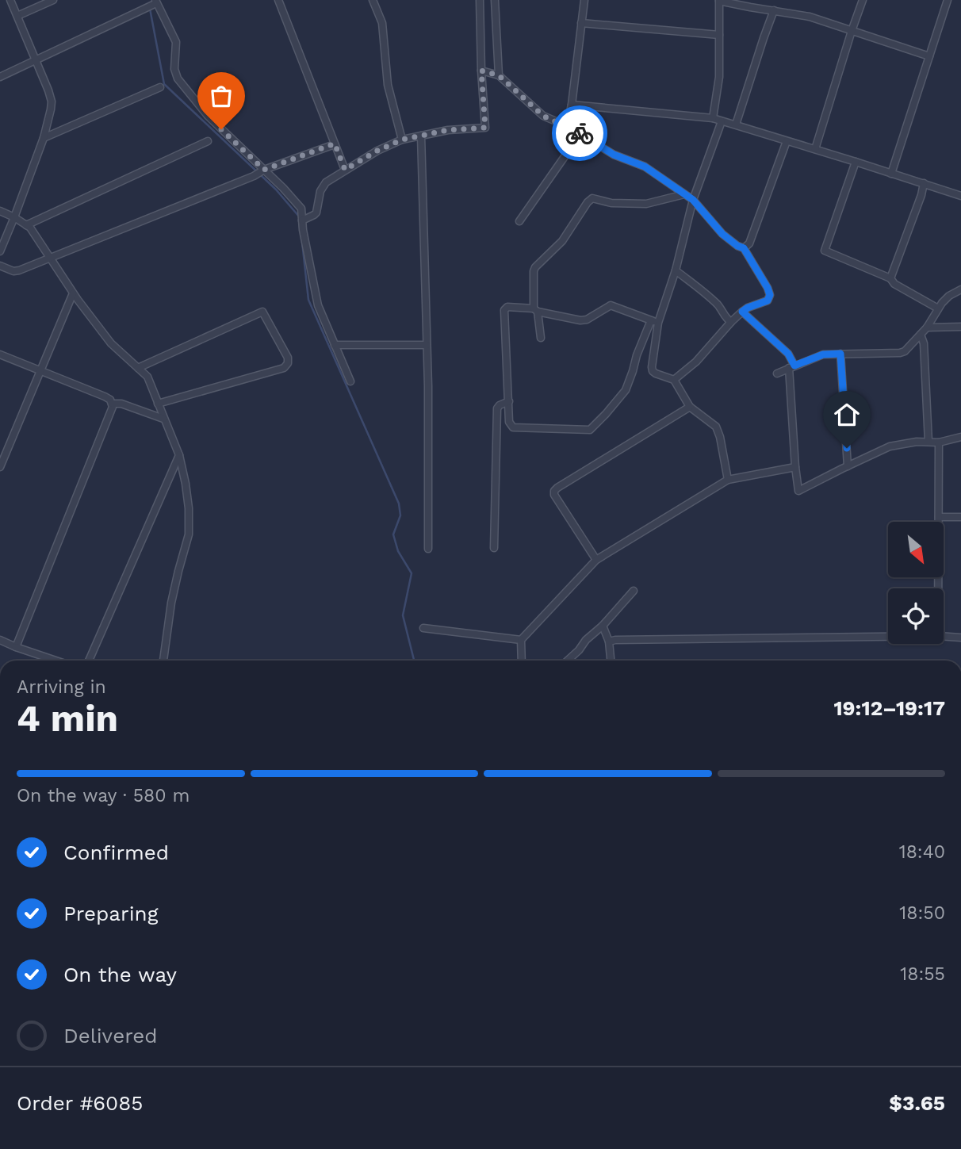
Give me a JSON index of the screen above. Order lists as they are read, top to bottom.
{
  "north": "bottom right",
  "page": {
    "heading": ["4 min", "Arriving in", "19:12–19:17"],
    "panel": ["Order #6085", "$3.65"],
    "bar": "On the way · 580 m",
    "list": [
      ["Confirmed", "18:40"],
      ["Preparing", "18:50"],
      ["On the way", "18:55"],
      "Delivered"
    ]
  }
}
